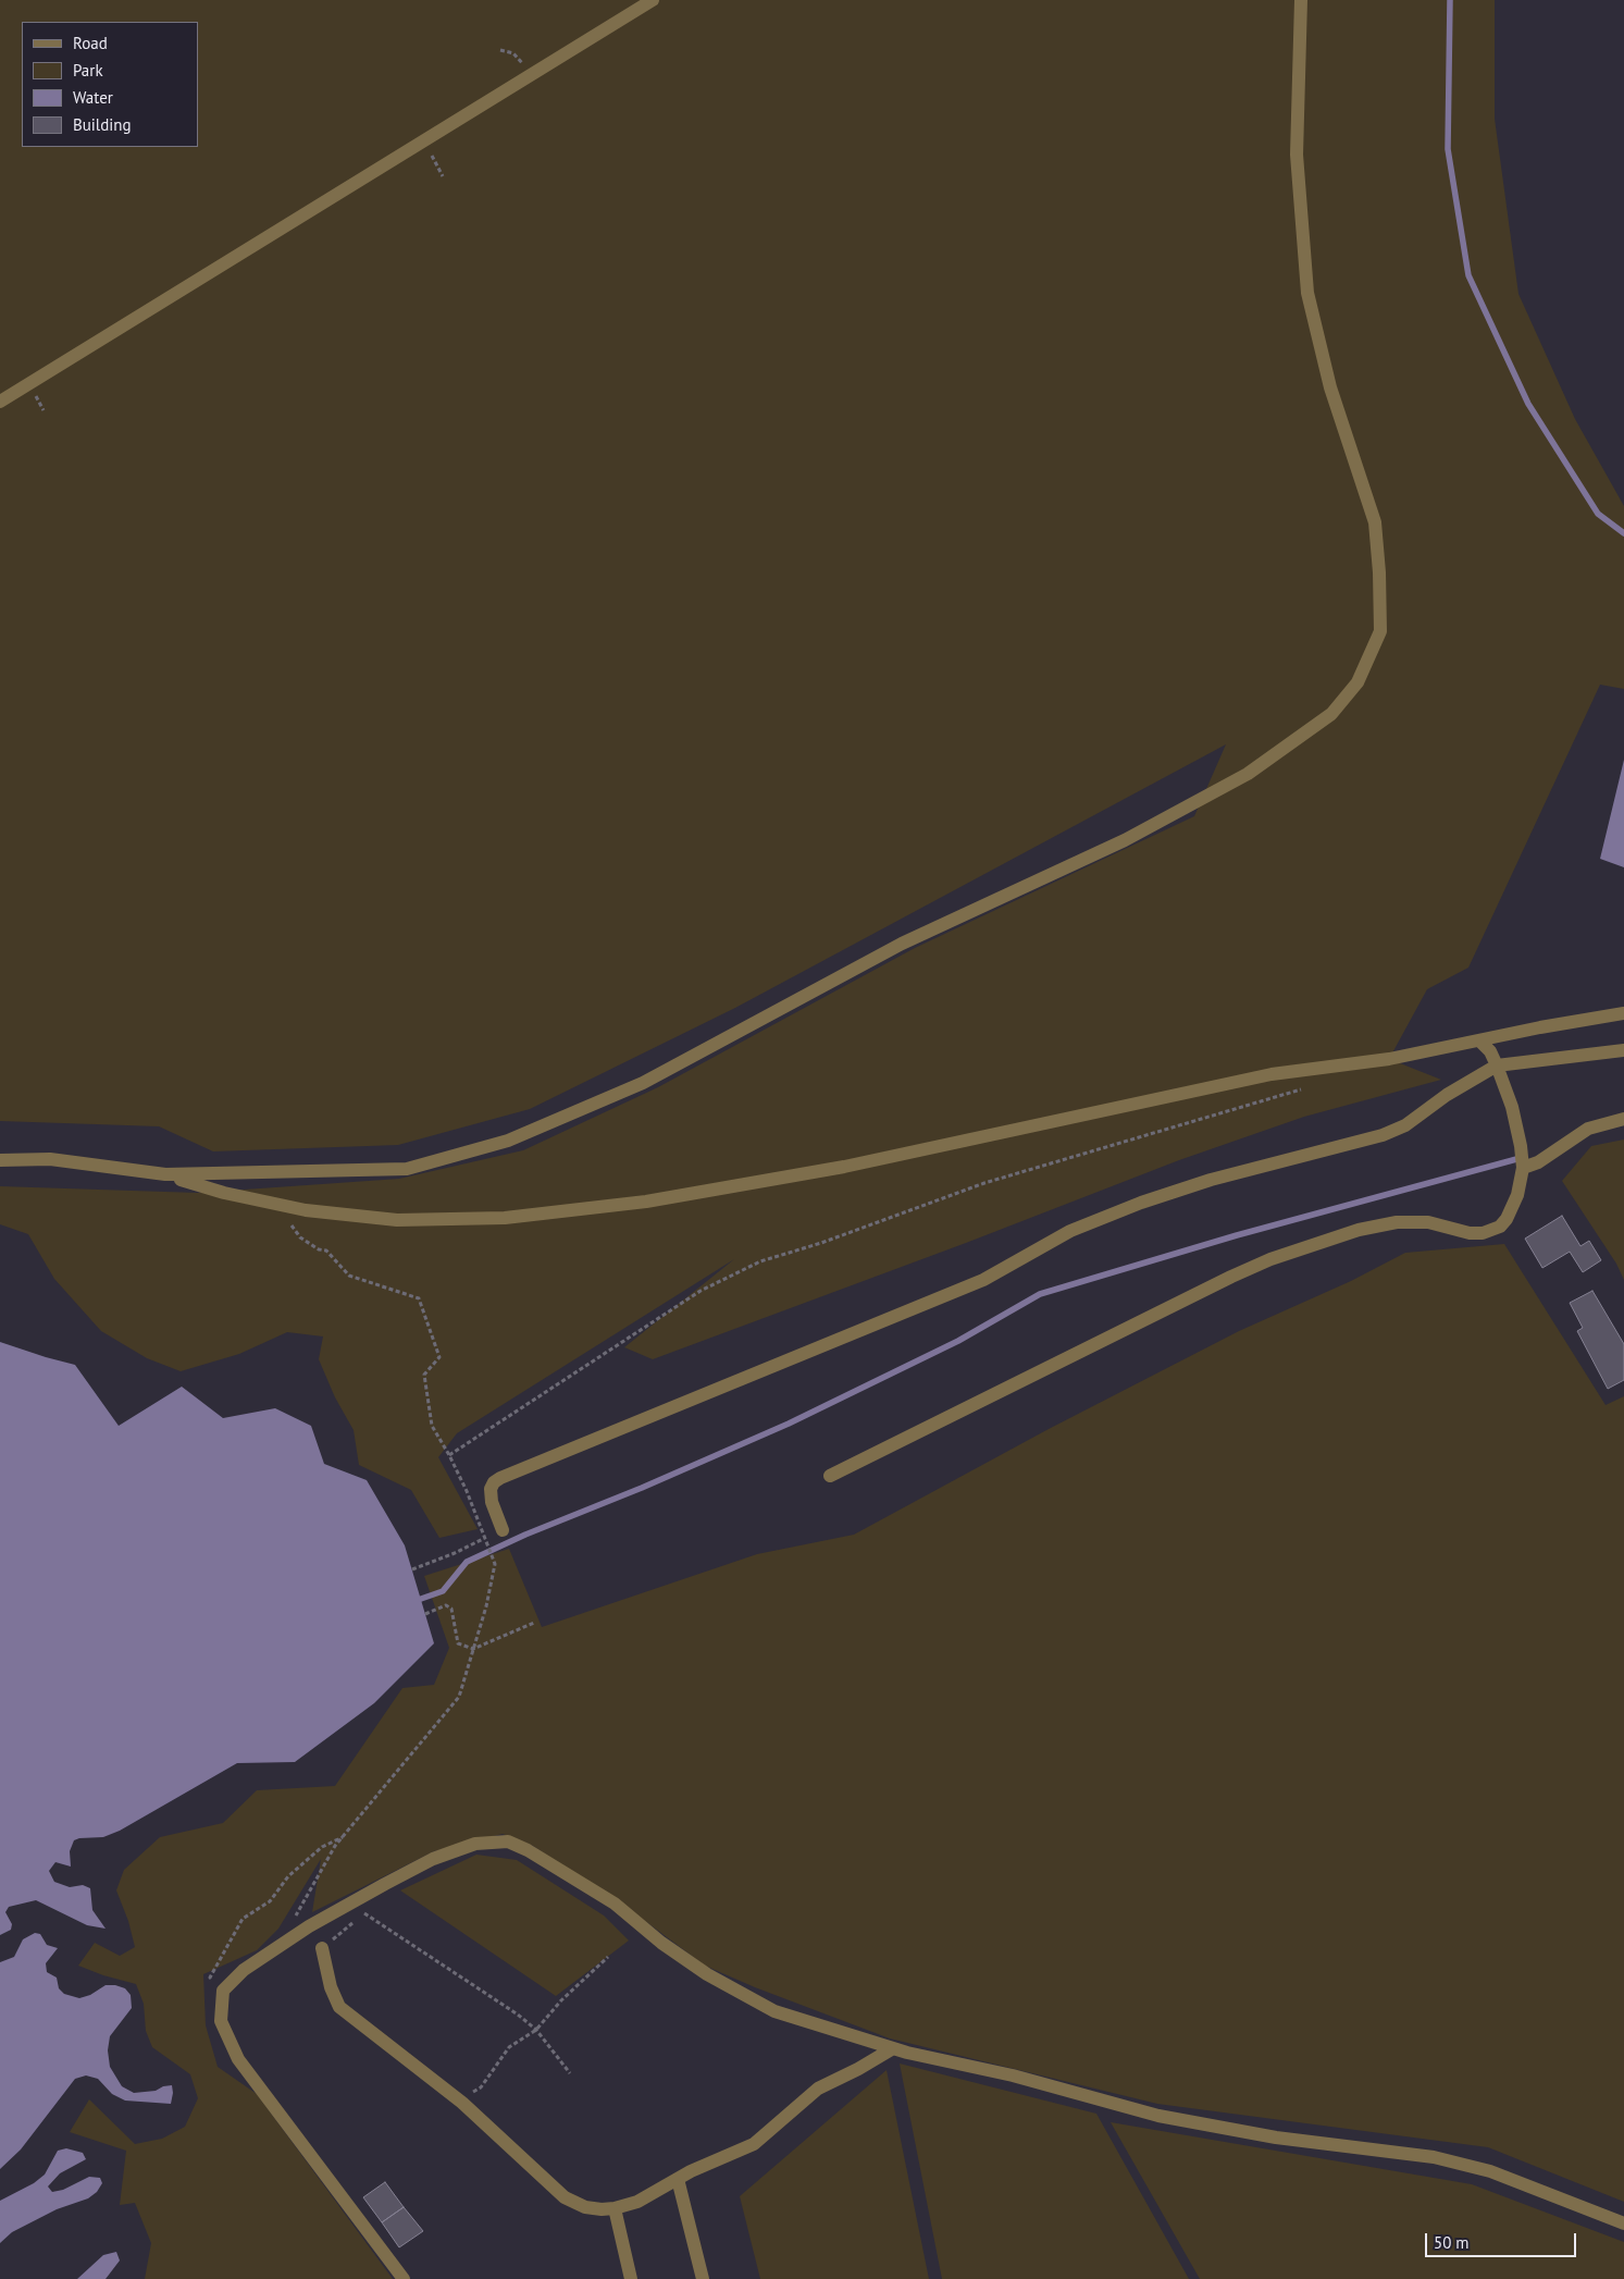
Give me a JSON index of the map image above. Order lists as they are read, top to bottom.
{
  "legend": [
    "Road",
    "Park",
    "Water",
    "Building"
  ],
  "scale_bar": "50 m"
}
